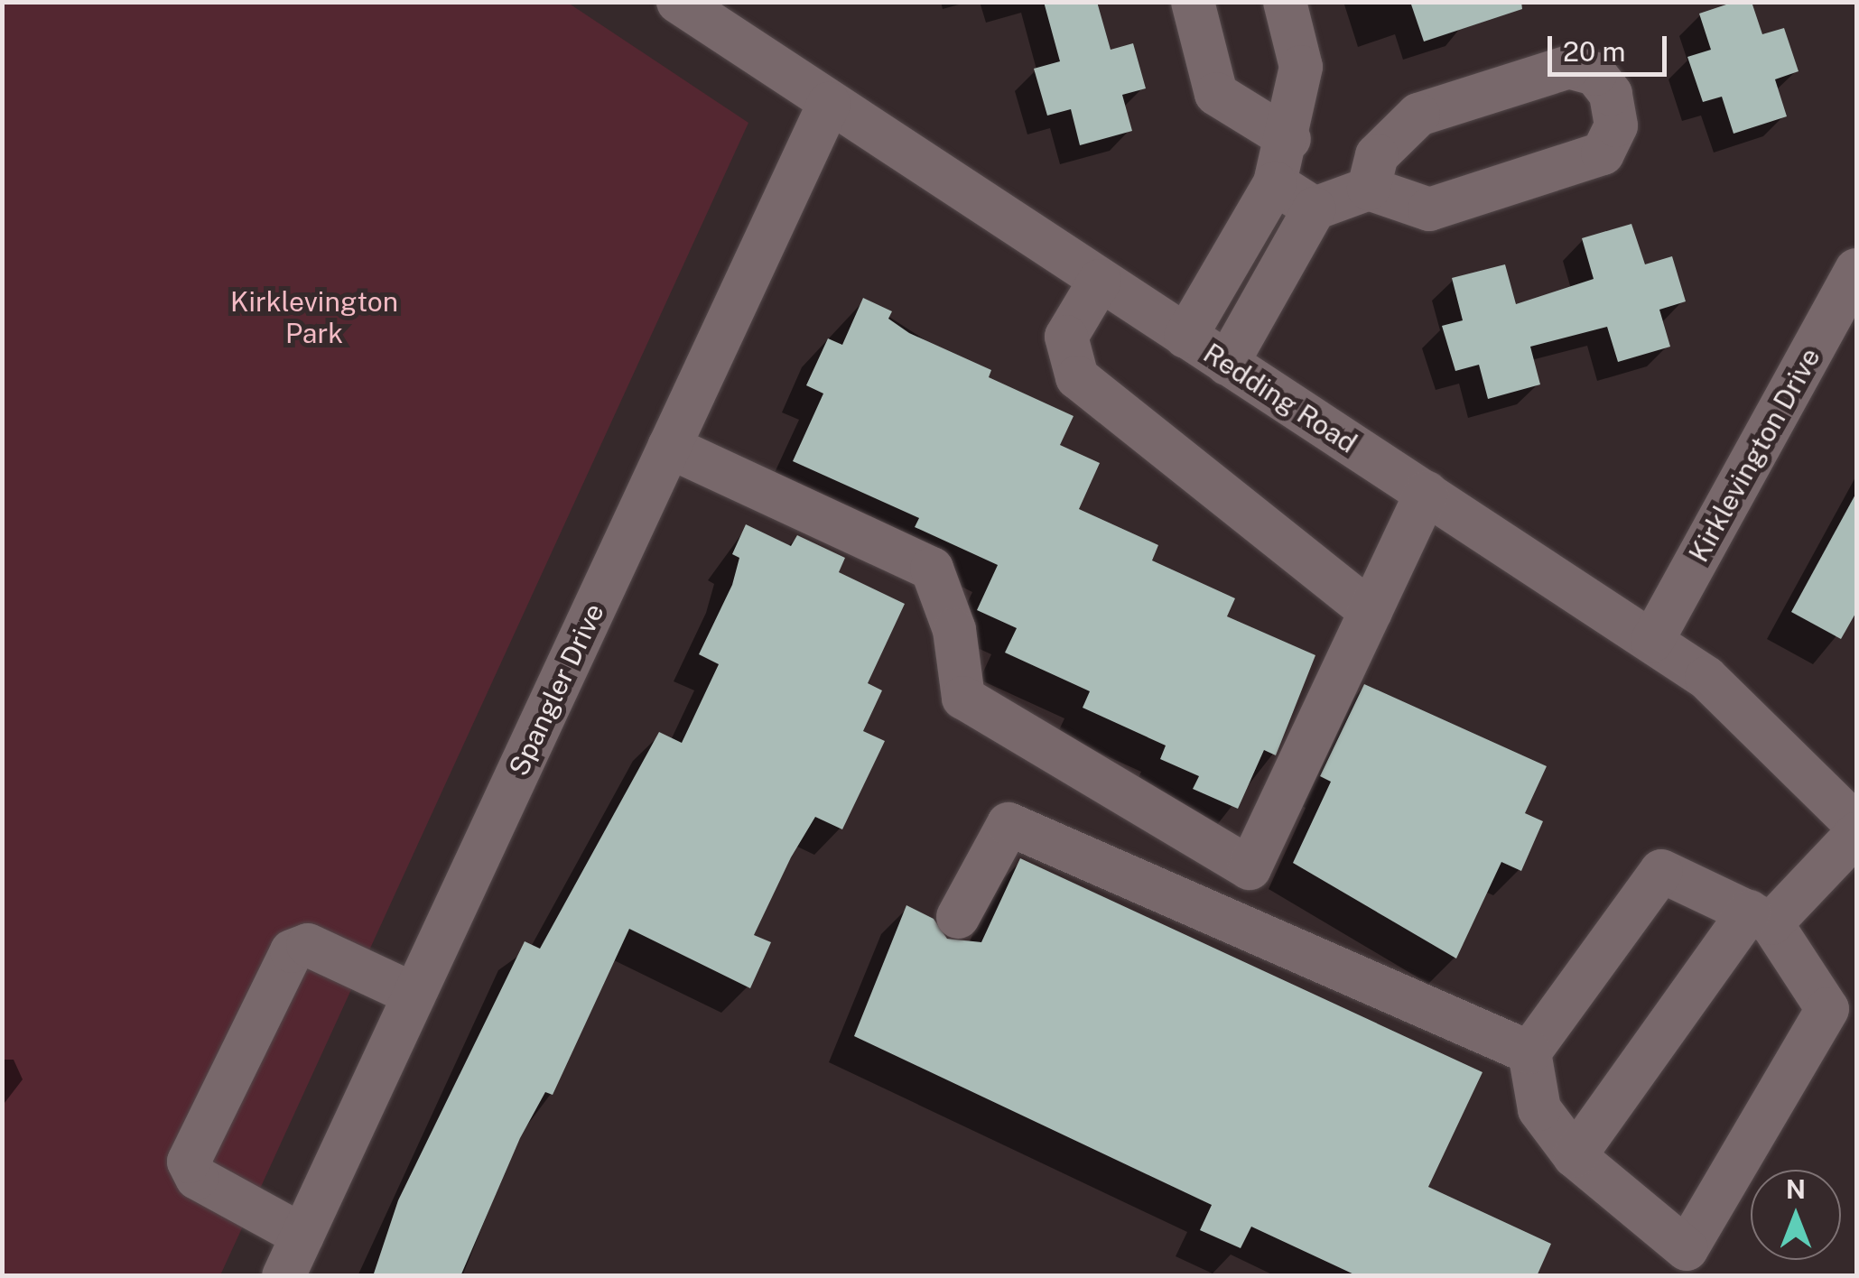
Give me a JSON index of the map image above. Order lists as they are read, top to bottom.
{
  "streets": {
    "street": ["Redding Road", "Kirklevington Drive", "Spangler Drive"]
  },
  "crossings": [
    ["Redding Road", "Kirklevington Drive"],
    ["Redding Road", "Spangler Drive"]
  ],
  "parks": ["Kirklevington Park"],
  "scale_bar": "20 m",
  "north": "top"
}
